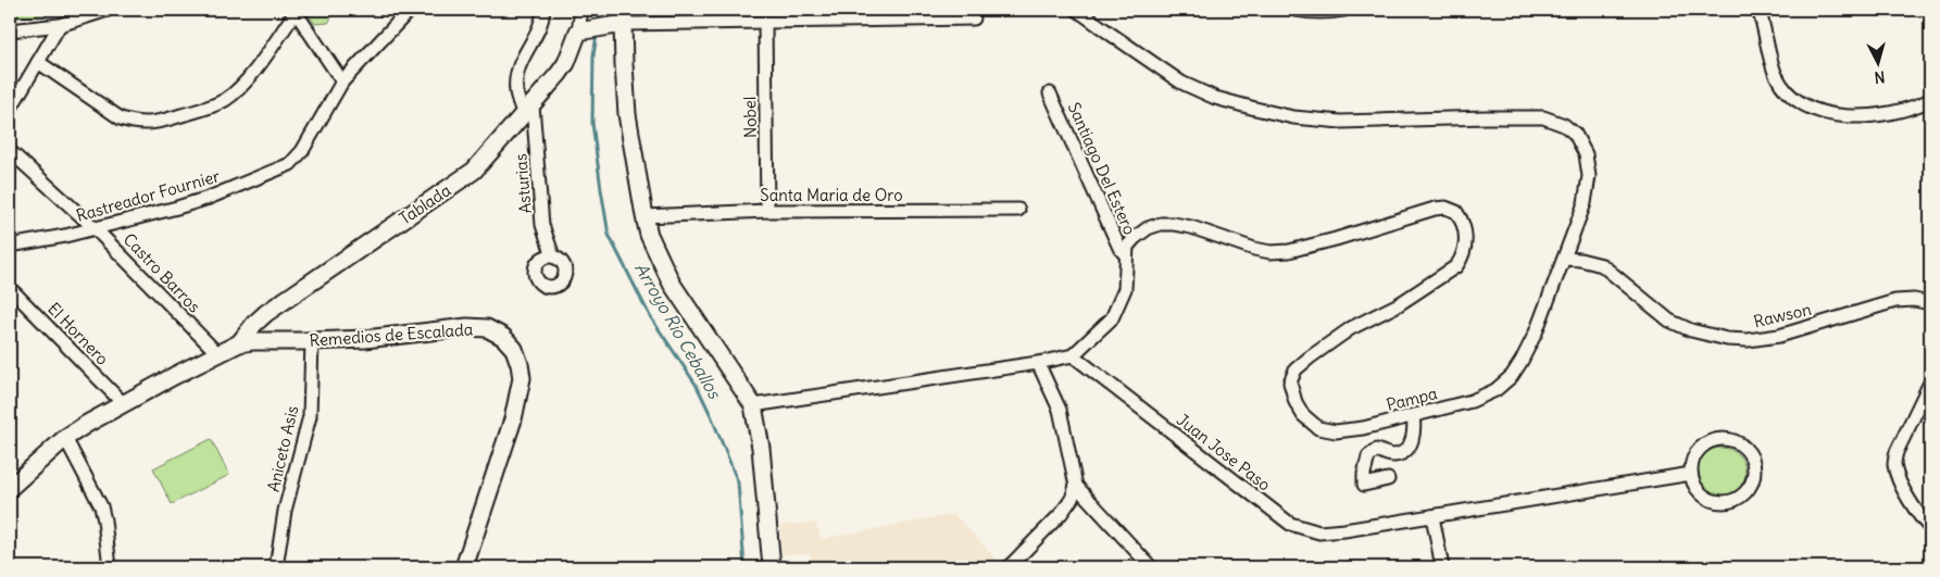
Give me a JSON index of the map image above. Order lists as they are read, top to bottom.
{
  "streets": {
    "main road": ["Tablada", "Remedios de Escalada"],
    "street": [
      "Nobel",
      "Santiago Del Estero",
      "Asturias",
      "Santa Maria de Oro",
      "Rastreador Fournier",
      "Castro Barros",
      "Rawson",
      "El Hornero",
      "Pampa",
      "Aniceto Asis",
      "Juan Jose Paso"
    ]
  },
  "crossings": [
    ["Nobel", "Santa Maria de Oro"],
    ["Santiago Del Estero", "Pampa"],
    ["Asturias", "Tablada"],
    ["Rastreador Fournier", "Castro Barros"],
    ["Tablada", "Remedios de Escalada"],
    ["Castro Barros", "Remedios de Escalada"],
    ["Rawson", "Pampa"],
    ["El Hornero", "Remedios de Escalada"],
    ["Remedios de Escalada", "Aniceto Asis"]
  ],
  "water": ["Arroyo Río Ceballos"],
  "north": "bottom"
}
